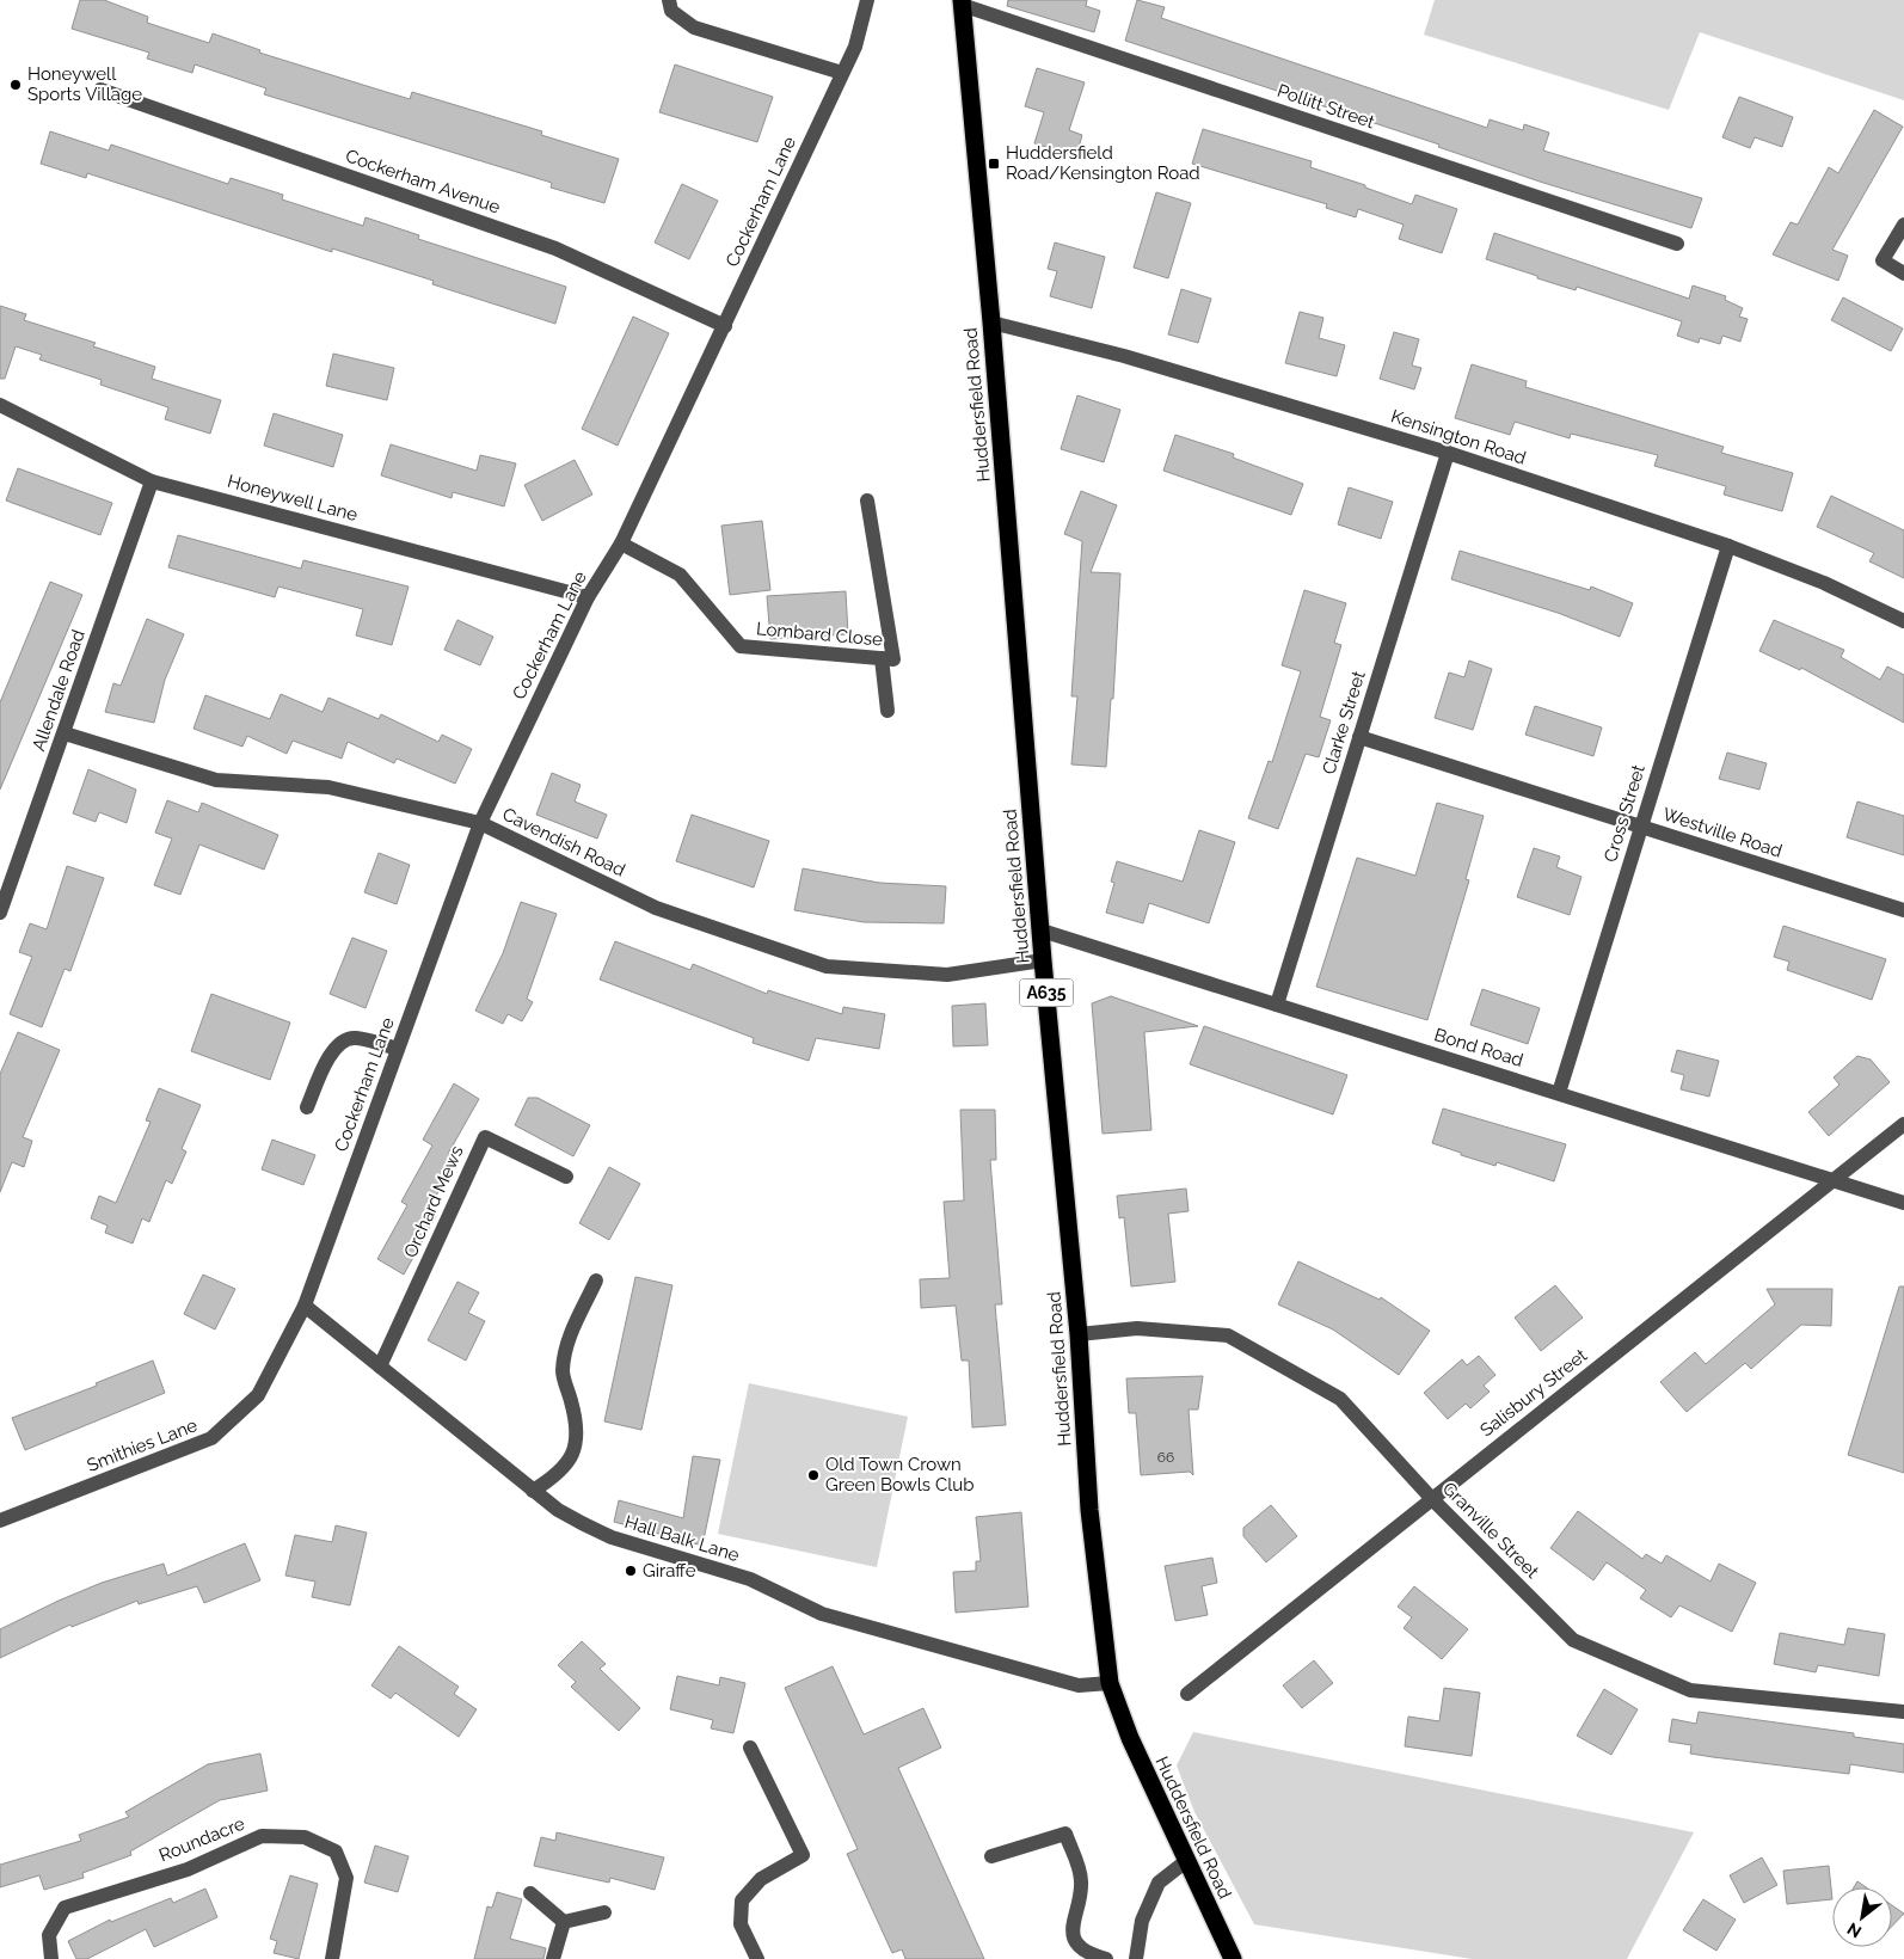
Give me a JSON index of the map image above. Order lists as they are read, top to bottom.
{
  "streets": {
    "highway": ["Huddersfield Road", "A635"],
    "street": [
      "Pollitt Street",
      "Cockerham Avenue",
      "Cockerham Lane",
      "Kensington Road",
      "Honeywell Lane",
      "Lombard Close",
      "Allendale Road",
      "Clarke Street",
      "Cross Street",
      "Westville Road",
      "Cavendish Road",
      "Bond Road",
      "Orchard Mews",
      "Salisbury Street",
      "Smithies Lane",
      "Granville Street",
      "Hall Balk Lane",
      "Roundacre"
    ]
  },
  "crossings": [
    ["Pollitt Street", "Huddersfield Road"],
    ["Cockerham Avenue", "Cockerham Lane"],
    ["Cockerham Lane", "Honeywell Lane"],
    ["Cockerham Lane", "Lombard Close"],
    ["Cockerham Lane", "Cavendish Road"],
    ["Cockerham Lane", "Smithies Lane"],
    ["Cockerham Lane", "Hall Balk Lane"],
    ["Huddersfield Road", "Kensington Road"],
    ["Huddersfield Road", "Cavendish Road"],
    ["Huddersfield Road", "Bond Road"],
    ["Huddersfield Road", "Granville Street"],
    ["Huddersfield Road", "Hall Balk Lane"],
    ["Kensington Road", "Clarke Street"],
    ["Kensington Road", "Cross Street"],
    ["Honeywell Lane", "Allendale Road"],
    ["Allendale Road", "Cavendish Road"],
    ["Clarke Street", "Westville Road"],
    ["Clarke Street", "Bond Road"],
    ["Cross Street", "Westville Road"],
    ["Cross Street", "Bond Road"],
    ["Bond Road", "Salisbury Street"],
    ["Orchard Mews", "Hall Balk Lane"],
    ["Salisbury Street", "Granville Street"],
    ["Smithies Lane", "Hall Balk Lane"]
  ],
  "places": {
    "other": ["Honeywell Sports Village", "Old Town Crown Green Bowls Club", "Giraffe"],
    "transit": ["Huddersfield Road/Kensington Road"]
  },
  "house_numbers": ["66"],
  "north": "bottom left"
}
